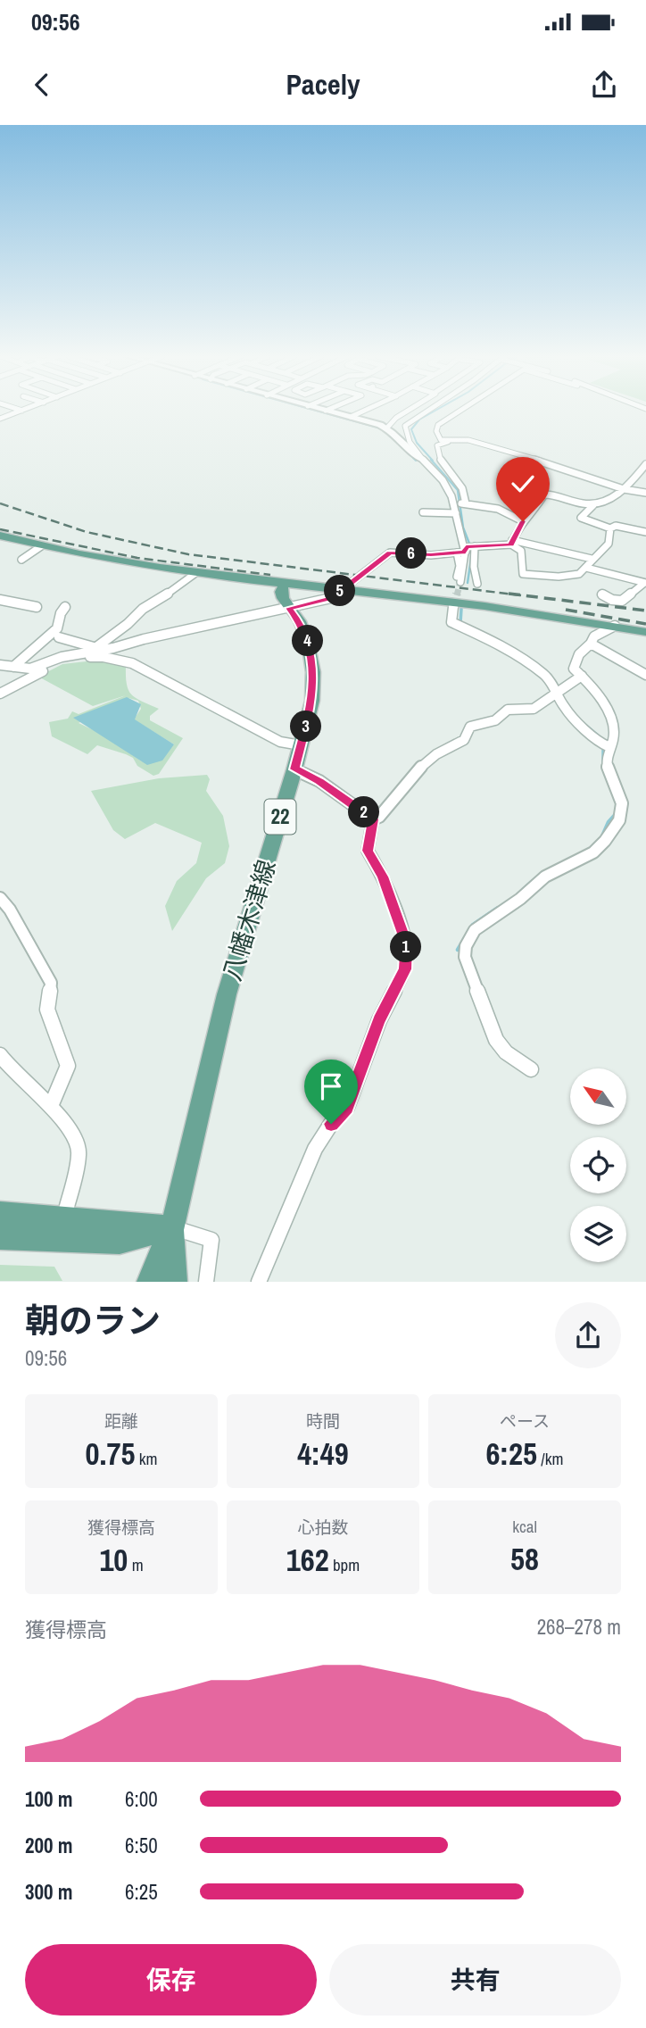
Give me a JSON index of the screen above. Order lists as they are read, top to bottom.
{
  "streets": {
    "main road": ["22", "八幡木津線"]
  },
  "north": "top left",
  "page": {
    "status": "09:56",
    "header": "Pacely",
    "pins": [
      "6",
      "5",
      "4",
      "3",
      "2",
      "1"
    ],
    "heading": ["朝のラン", "09:56"],
    "stats": [
      ["距離", "0.75 km"],
      ["時間", "4:49"],
      ["ペース", "6:25 /km"],
      ["獲得標高", "10 m"],
      ["心拍数", "162 bpm"],
      ["kcal", "58"]
    ],
    "chart": ["獲得標高", "268–278 m"],
    "list": [
      {
        "name": "100 m",
        "note": "6:00"
      },
      {
        "name": "200 m",
        "note": "6:50"
      },
      {
        "name": "300 m",
        "note": "6:25"
      }
    ],
    "buttons": ["保存", "共有"]
  }
}
